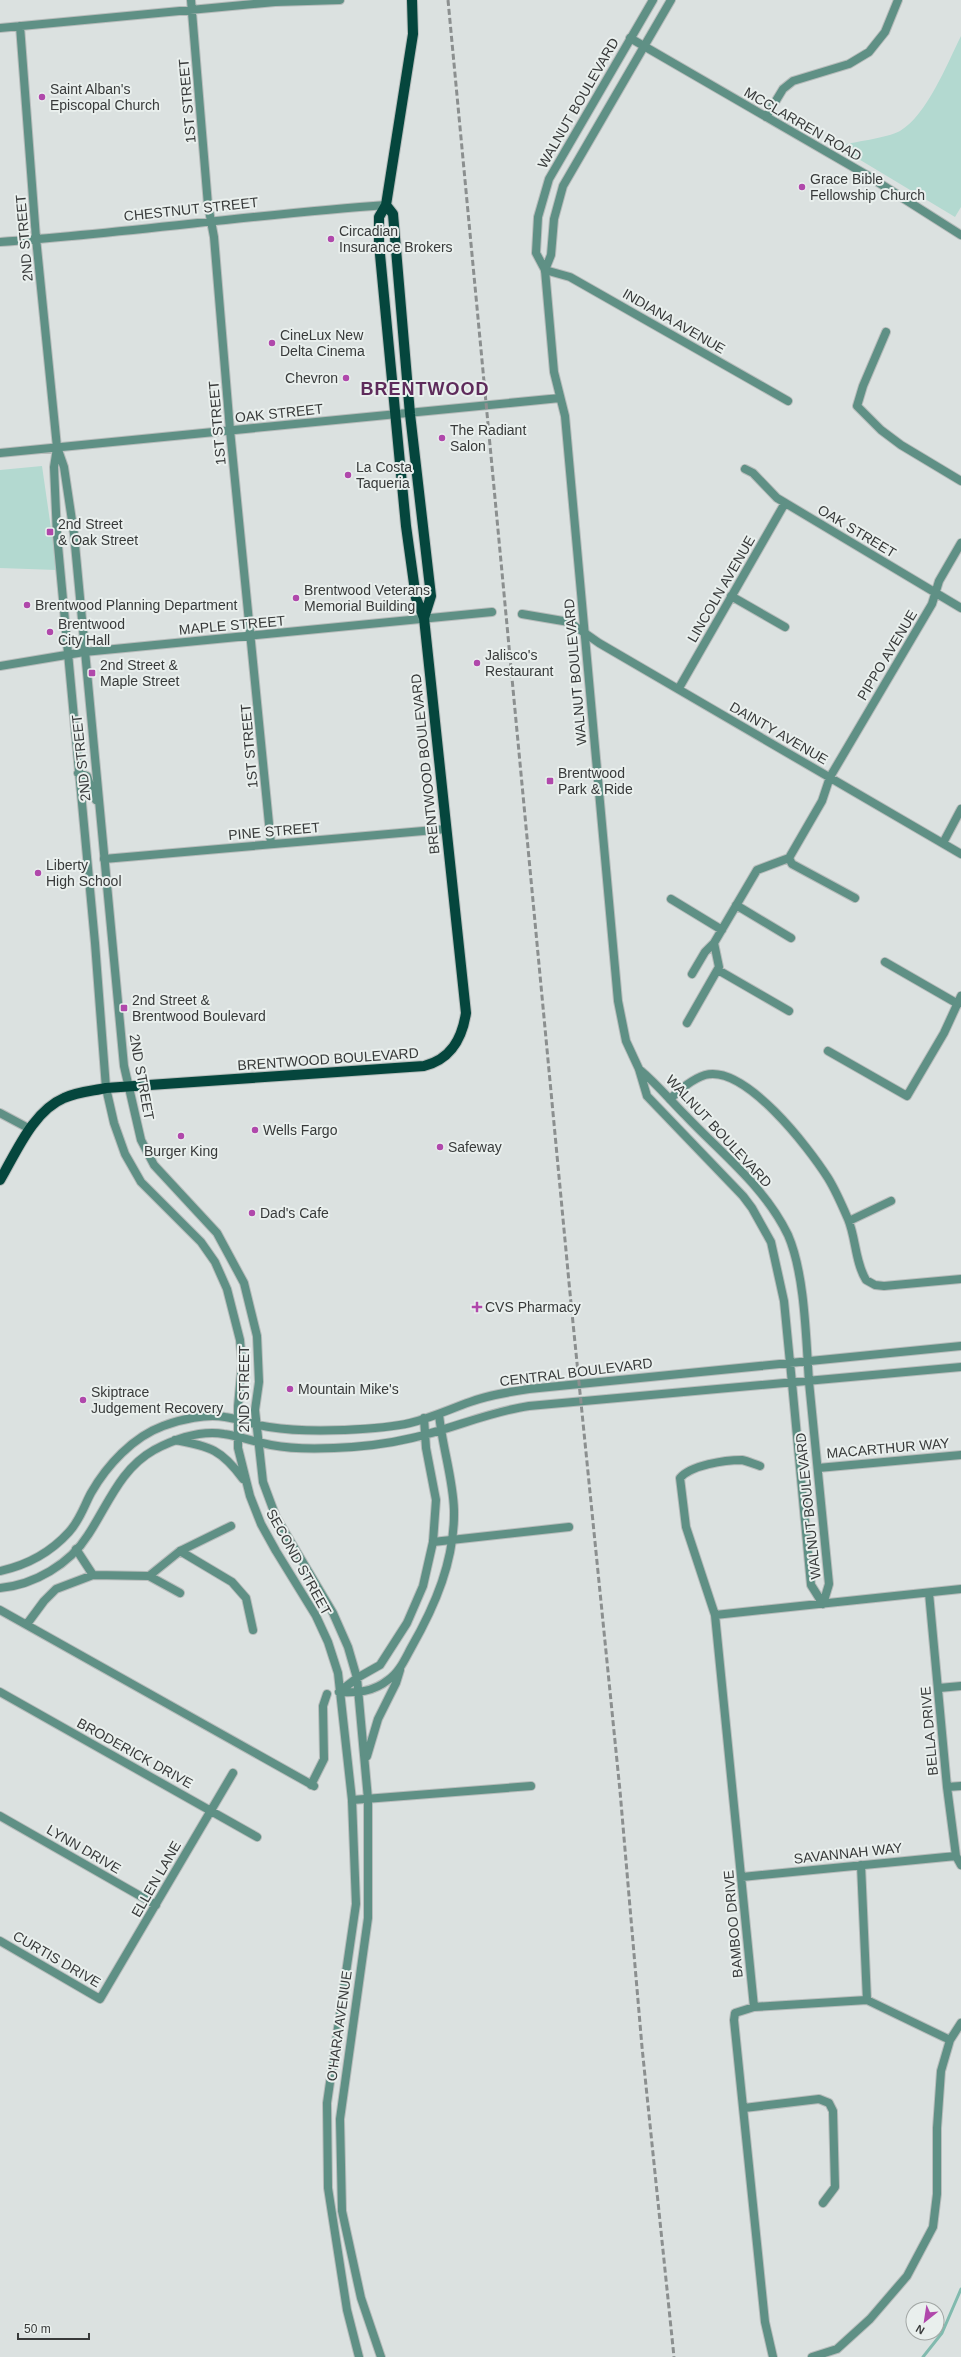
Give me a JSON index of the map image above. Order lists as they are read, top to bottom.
{
  "streets": {
    "main road": ["BRENTWOOD BOULEVARD"],
    "street": [
      "1ST STREET",
      "WALNUT BOULEVARD",
      "MCCLARREN ROAD",
      "CHESTNUT STREET",
      "2ND STREET",
      "INDIANA AVENUE",
      "OAK STREET",
      "LINCOLN AVENUE",
      "MAPLE STREET",
      "PIPPO AVENUE",
      "DAINTY AVENUE",
      "PINE STREET",
      "CENTRAL BOULEVARD",
      "MACARTHUR WAY",
      "SECOND STREET",
      "BELLA DRIVE",
      "BRODERICK DRIVE",
      "LYNN DRIVE",
      "SAVANNAH WAY",
      "ELLEN LANE",
      "BAMBOO DRIVE",
      "CURTIS DRIVE",
      "O'HARA AVENUE"
    ]
  },
  "crossings": [
    ["1ST STREET", "CHESTNUT STREET"],
    ["1ST STREET", "OAK STREET"],
    ["1ST STREET", "MAPLE STREET"],
    ["1ST STREET", "PINE STREET"],
    ["WALNUT BOULEVARD", "MCCLARREN ROAD"],
    ["WALNUT BOULEVARD", "INDIANA AVENUE"],
    ["WALNUT BOULEVARD", "OAK STREET"],
    ["WALNUT BOULEVARD", "DAINTY AVENUE"],
    ["WALNUT BOULEVARD", "CENTRAL BOULEVARD"],
    ["WALNUT BOULEVARD", "MACARTHUR WAY"],
    ["CHESTNUT STREET", "2ND STREET"],
    ["CHESTNUT STREET", "BRENTWOOD BOULEVARD"],
    ["2ND STREET", "OAK STREET"],
    ["2ND STREET", "MAPLE STREET"],
    ["2ND STREET", "BRENTWOOD BOULEVARD"],
    ["2ND STREET", "PINE STREET"],
    ["2ND STREET", "CENTRAL BOULEVARD"],
    ["2ND STREET", "SECOND STREET"],
    ["2ND STREET", "O'HARA AVENUE"],
    ["OAK STREET", "LINCOLN AVENUE"],
    ["OAK STREET", "PIPPO AVENUE"],
    ["OAK STREET", "BRENTWOOD BOULEVARD"],
    ["LINCOLN AVENUE", "DAINTY AVENUE"],
    ["MAPLE STREET", "BRENTWOOD BOULEVARD"],
    ["PIPPO AVENUE", "DAINTY AVENUE"],
    ["BRENTWOOD BOULEVARD", "PINE STREET"],
    ["CENTRAL BOULEVARD", "SECOND STREET"],
    ["SECOND STREET", "O'HARA AVENUE"],
    ["BELLA DRIVE", "SAVANNAH WAY"],
    ["BRODERICK DRIVE", "ELLEN LANE"],
    ["LYNN DRIVE", "ELLEN LANE"],
    ["SAVANNAH WAY", "BAMBOO DRIVE"],
    ["ELLEN LANE", "CURTIS DRIVE"]
  ],
  "districts": ["BRENTWOOD"],
  "places": {
    "other": [
      "Saint Alban's Episcopal Church",
      "Grace Bible Fellowship Church",
      "Circadian Insurance Brokers",
      "CineLux New Delta Cinema",
      "Chevron",
      "The Radiant Salon",
      "La Costa Taqueria",
      "Brentwood Veterans Memorial Building",
      "Brentwood Planning Department",
      "Brentwood City Hall",
      "Jalisco's Restaurant",
      "Liberty High School",
      "Wells Fargo",
      "Burger King",
      "Safeway",
      "Dad's Cafe",
      "Mountain Mike's",
      "Skiptrace Judgement Recovery"
    ],
    "transit": [
      "2nd Street & Oak Street",
      "2nd Street & Maple Street",
      "Brentwood Park & Ride",
      "2nd Street & Brentwood Boulevard"
    ],
    "health": ["CVS Pharmacy"]
  },
  "scale_bar": "50 m",
  "north": "bottom left"
}
